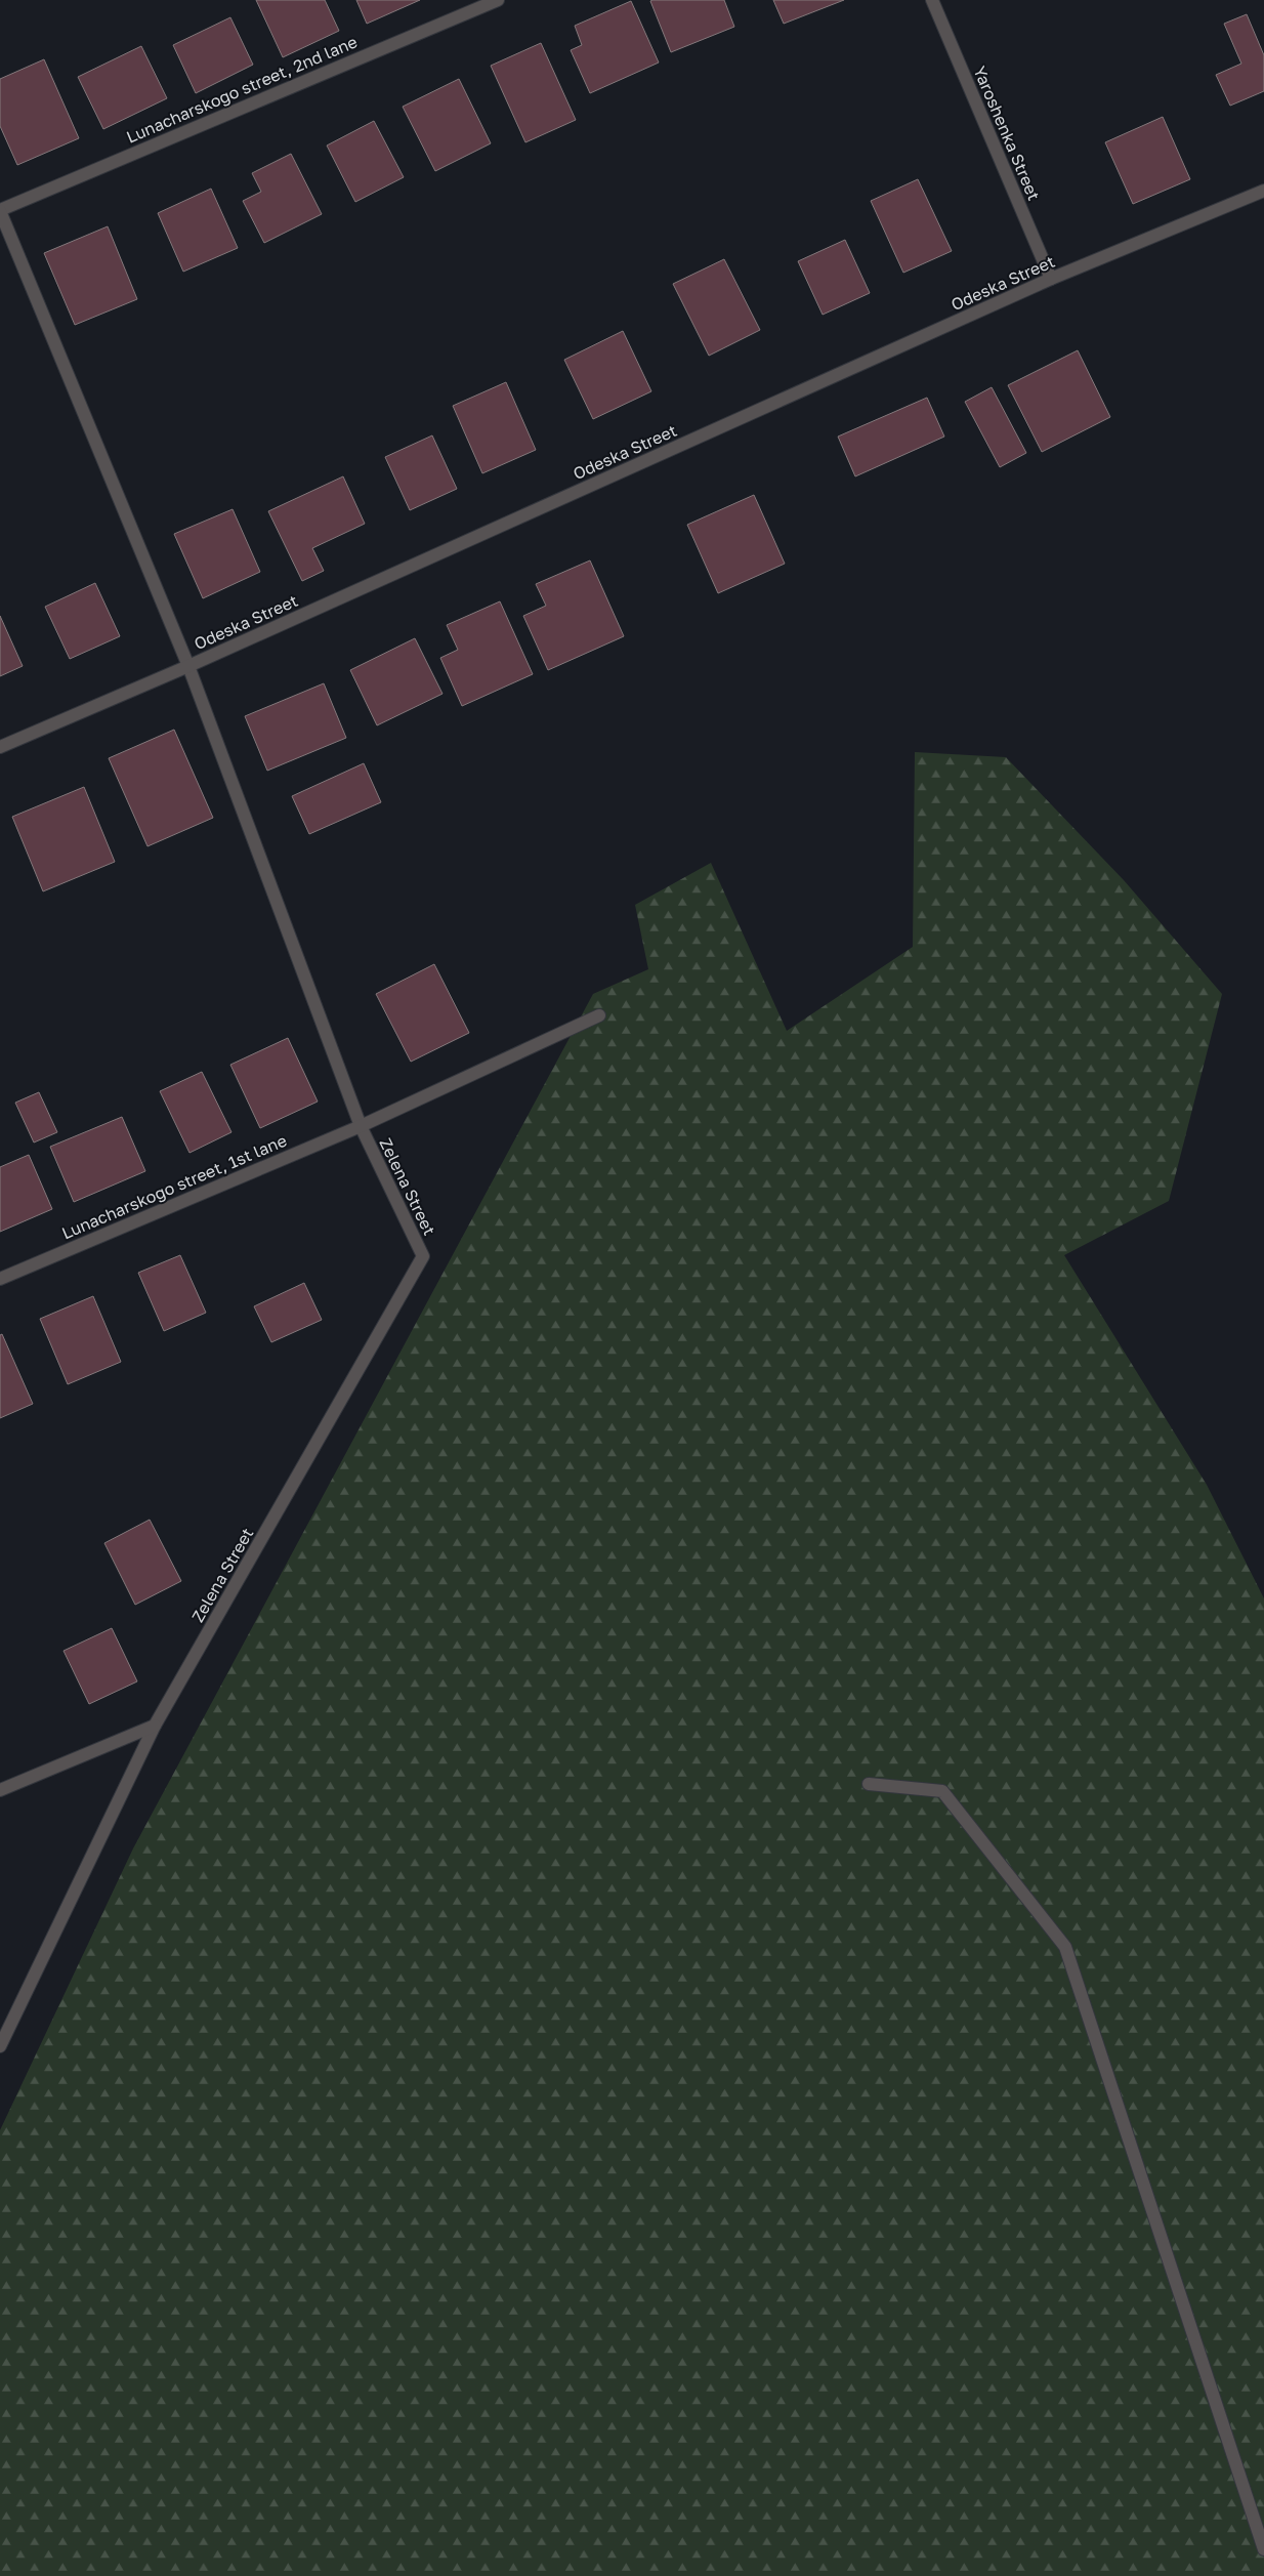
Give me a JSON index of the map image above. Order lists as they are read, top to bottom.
{
  "streets": {
    "street": [
      "Lunacharskogo street, 2nd lane",
      "Yaroshenka Street",
      "Odeska Street",
      "Lunacharskogo street, 1st lane",
      "Zelena Street"
    ]
  },
  "crossings": [
    ["Yaroshenka Street", "Odeska Street"],
    ["Lunacharskogo street, 1st lane", "Zelena Street"]
  ]
}
